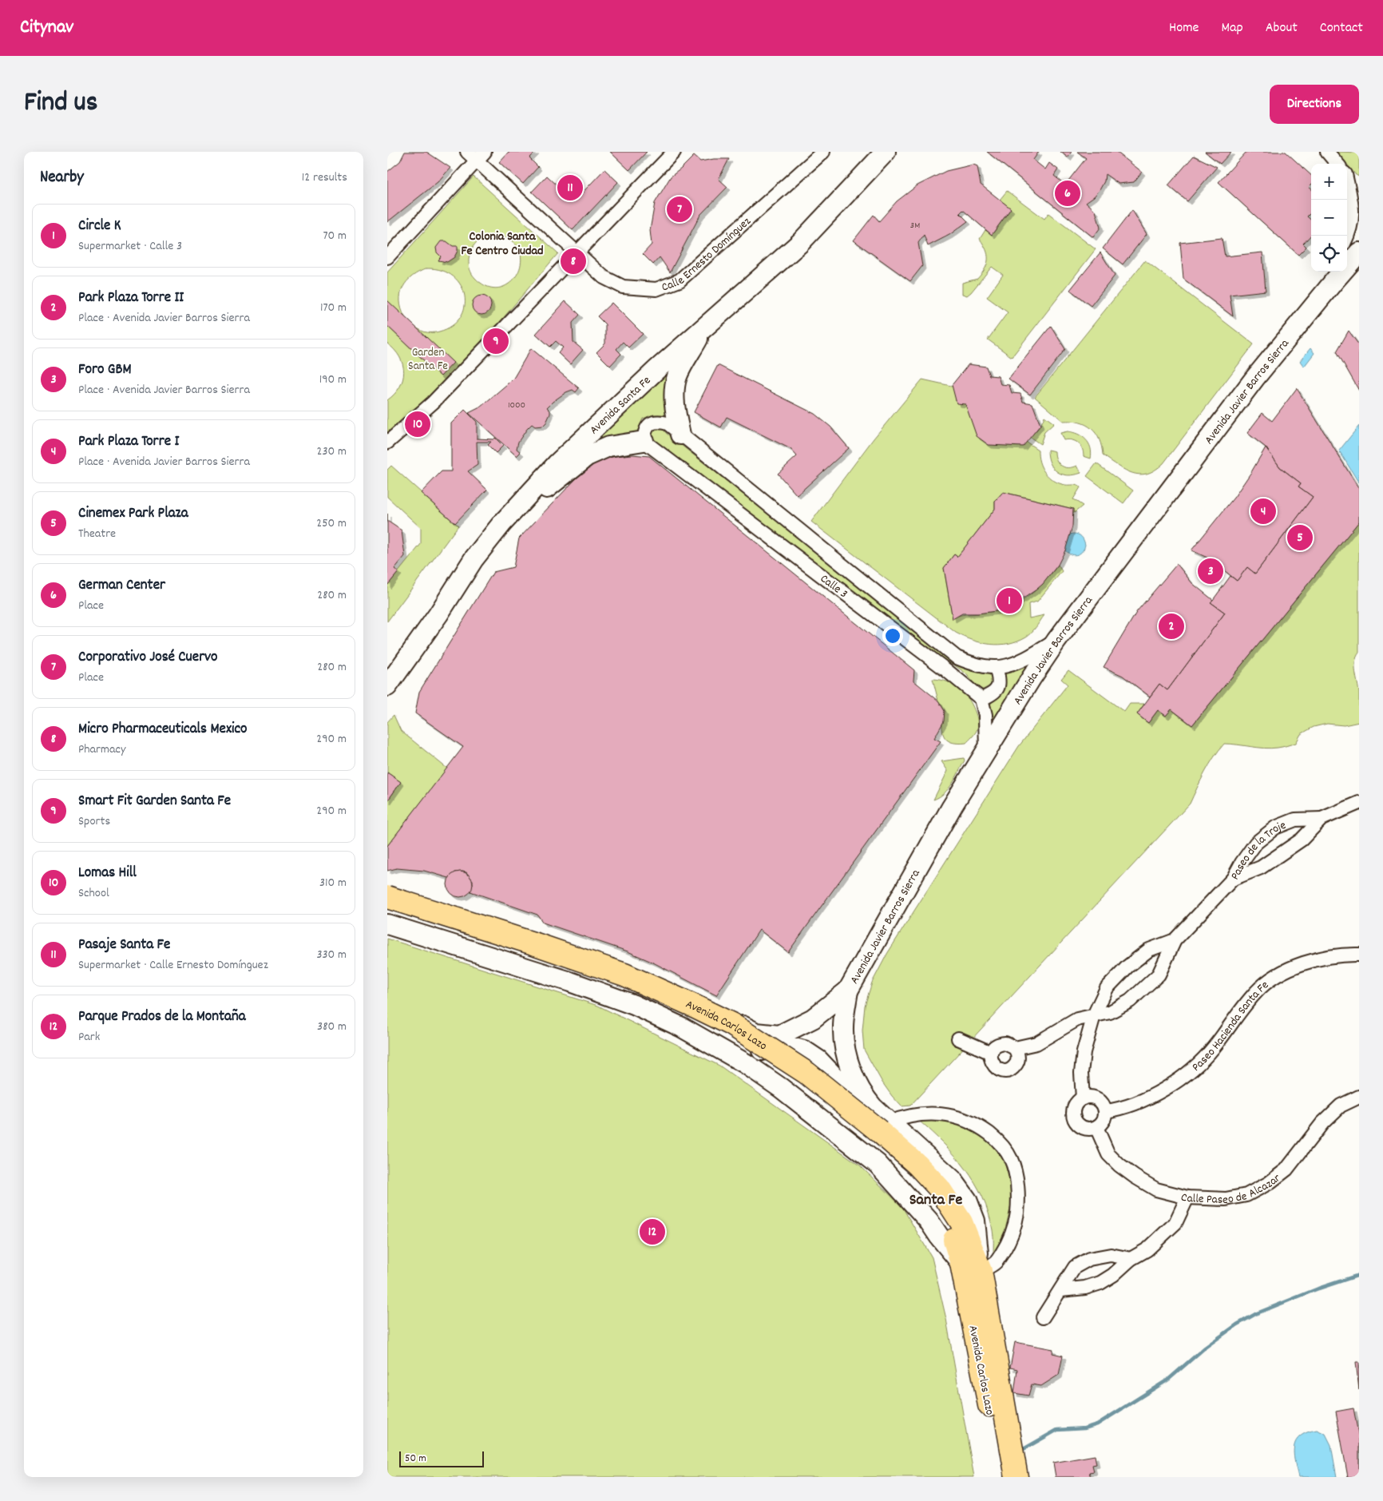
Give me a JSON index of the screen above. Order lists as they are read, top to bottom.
{
  "streets": {
    "highway": ["Avenida Carlos Lazo"],
    "street": [
      "Calle Ernesto Domínguez",
      "Avenida Javier Barros Sierra",
      "Avenida Santa Fe",
      "Calle 3",
      "Paseo de la Troje",
      "Paseo Hacienda Santa Fe",
      "Calle Paseo de Alcazar"
    ]
  },
  "crossings": [
    ["Avenida Javier Barros Sierra", "Calle 3"],
    ["Avenida Javier Barros Sierra", "Avenida Carlos Lazo"],
    ["Paseo Hacienda Santa Fe", "Calle Paseo de Alcazar"]
  ],
  "districts": ["Colonia Santa Fe Centro Ciudad", "Santa Fe"],
  "parks": ["Garden Santa Fe"],
  "house_numbers": ["3M", "1000"],
  "scale_bar": "50 m",
  "page": {
    "header": "Citynav",
    "nav": [
      "Home",
      "Map",
      "About",
      "Contact"
    ],
    "title": "Find us",
    "buttons": "Directions",
    "heading": ["Nearby", "12 results"],
    "map_buttons": ["+", "−"],
    "pins": [
      "11",
      "6",
      "7",
      "8",
      "9",
      "10",
      "4",
      "5",
      "3",
      "1",
      "2",
      "12"
    ],
    "list": [
      {
        "mark": "1",
        "name": "Circle K",
        "note": "Supermarket · Calle 3",
        "value": "70 m"
      },
      {
        "mark": "2",
        "name": "Park Plaza Torre II",
        "note": "Place · Avenida Javier Barros Sierra",
        "value": "170 m"
      },
      {
        "mark": "3",
        "name": "Foro GBM",
        "note": "Place · Avenida Javier Barros Sierra",
        "value": "190 m"
      },
      {
        "mark": "4",
        "name": "Park Plaza Torre I",
        "note": "Place · Avenida Javier Barros Sierra",
        "value": "230 m"
      },
      {
        "mark": "5",
        "name": "Cinemex Park Plaza",
        "note": "Theatre",
        "value": "250 m"
      },
      {
        "mark": "6",
        "name": "German Center",
        "note": "Place",
        "value": "280 m"
      },
      {
        "mark": "7",
        "name": "Corporativo José Cuervo",
        "note": "Place",
        "value": "280 m"
      },
      {
        "mark": "8",
        "name": "Micro Pharmaceuticals Mexico",
        "note": "Pharmacy",
        "value": "290 m"
      },
      {
        "mark": "9",
        "name": "Smart Fit Garden Santa Fe",
        "note": "Sports",
        "value": "290 m"
      },
      {
        "mark": "10",
        "name": "Lomas Hill",
        "note": "School",
        "value": "310 m"
      },
      {
        "mark": "11",
        "name": "Pasaje Santa Fe",
        "note": "Supermarket · Calle Ernesto Domínguez",
        "value": "330 m"
      },
      {
        "mark": "12",
        "name": "Parque Prados de la Montaña",
        "note": "Park",
        "value": "380 m"
      }
    ],
    "scale": "50 m"
  }
}
